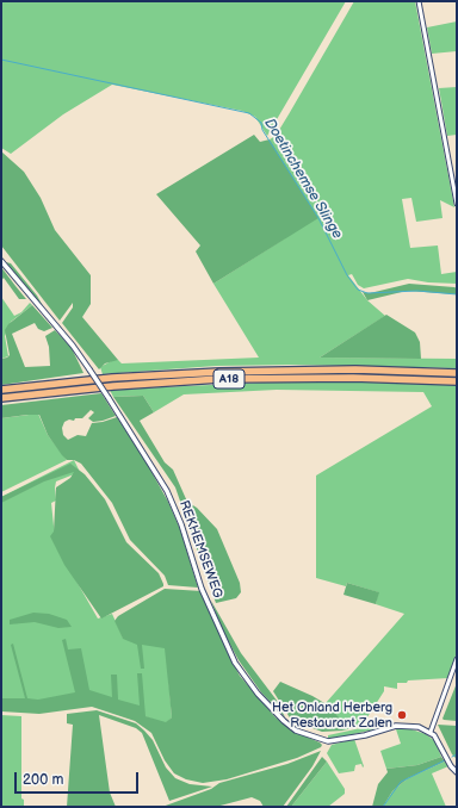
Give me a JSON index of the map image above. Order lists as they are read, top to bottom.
{
  "streets": {
    "highway": ["A18"],
    "street": ["REKHEMSEWEG"]
  },
  "water": ["Doetinchemse Slinge"],
  "places": ["Het Onland Herberg Restaurant Zalen"],
  "scale_bar": "200 m"
}
